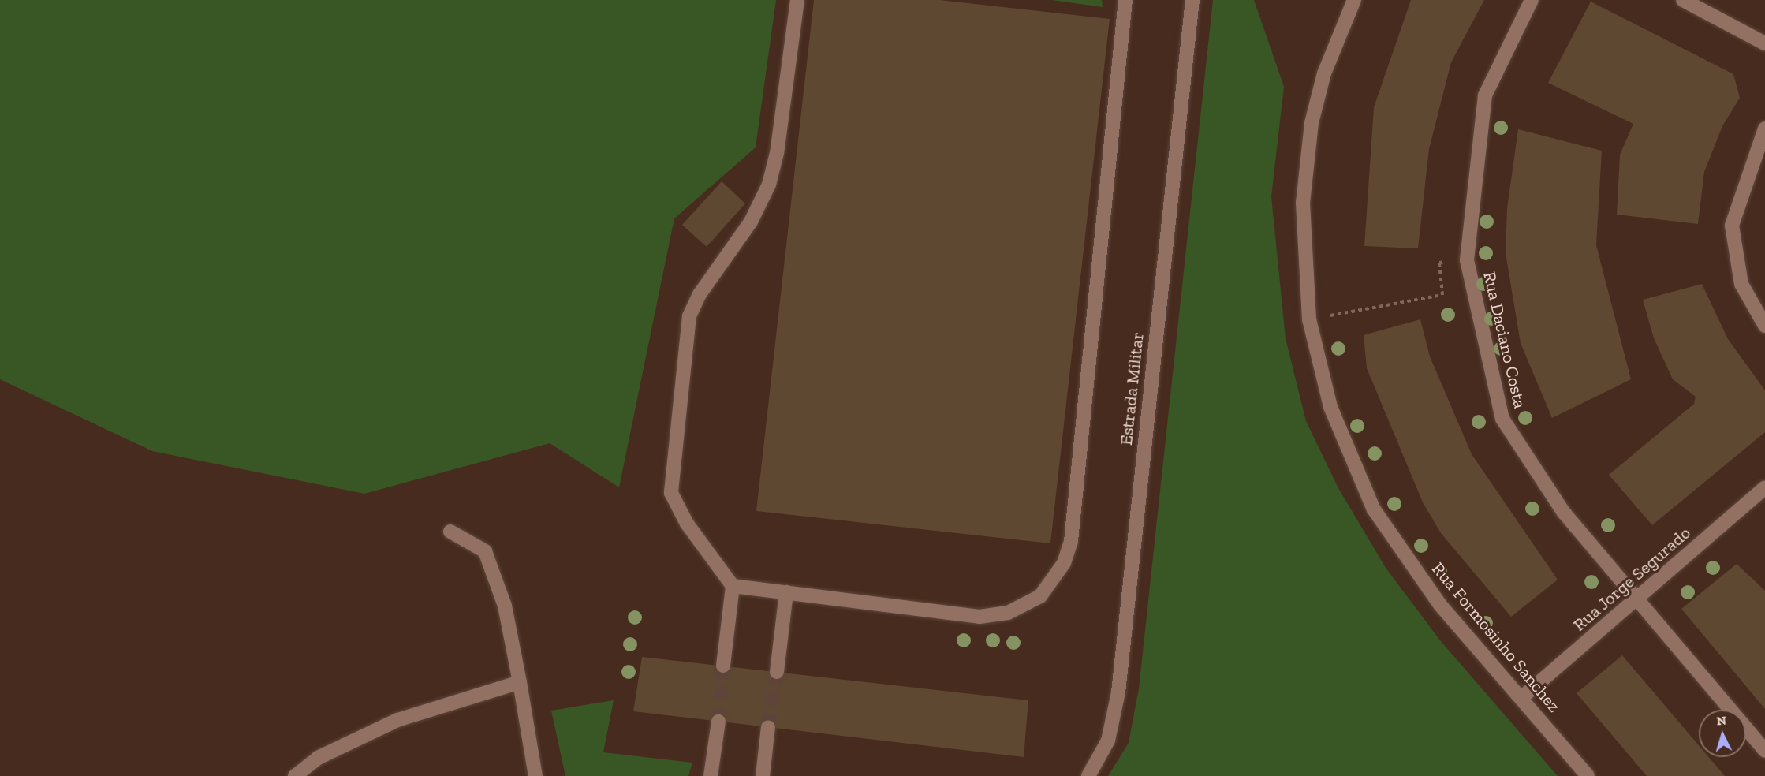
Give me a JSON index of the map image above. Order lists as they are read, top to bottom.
{
  "streets": {
    "street": [
      "Rua Daciano Costa",
      "Estrada Militar",
      "Rua Jorge Segurado",
      "Rua Formosinho Sanchez"
    ]
  },
  "crossings": [
    ["Rua Daciano Costa", "Rua Jorge Segurado"],
    ["Rua Jorge Segurado", "Rua Formosinho Sanchez"]
  ],
  "north": "top"
}
